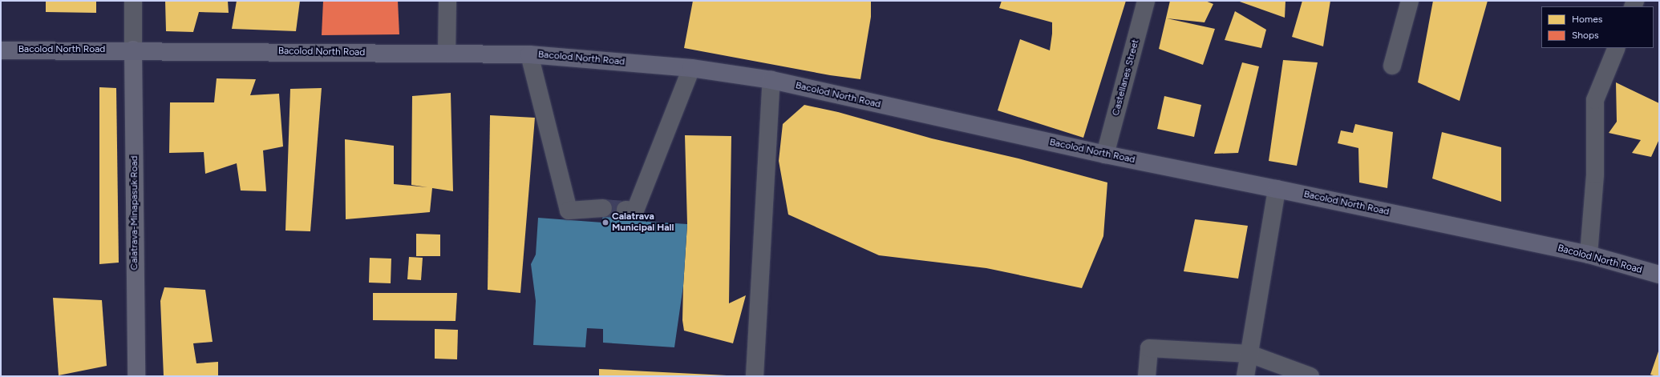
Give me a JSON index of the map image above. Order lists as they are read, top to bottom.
{
  "streets": {
    "highway": ["Bacolod North Road"],
    "main road": ["Calatrava-Minapasuk Road"],
    "street": ["Castellanes Street"]
  },
  "crossings": [
    ["Bacolod North Road", "Castellanes Street"],
    ["Bacolod North Road", "Calatrava-Minapasuk Road"]
  ],
  "places": ["Calatrava Municipal Hall"],
  "legend": ["Homes", "Shops"]
}
